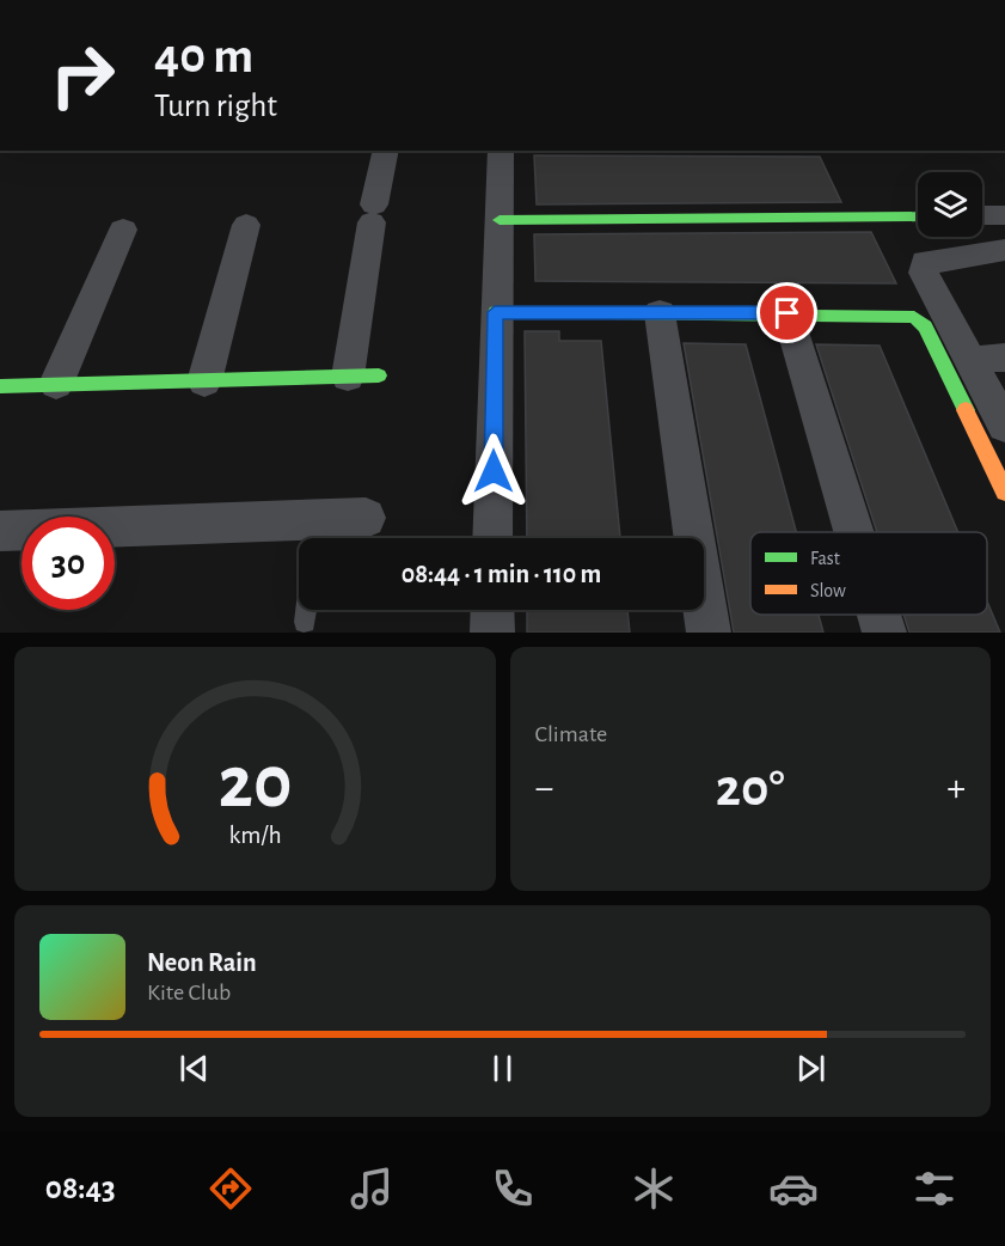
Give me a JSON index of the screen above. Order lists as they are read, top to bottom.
{
  "legend": ["Fast", "Slow"],
  "page": {
    "turn": ["40 m", "Turn right"],
    "limit": "30",
    "trip": "08:44 · 1 min · 110 m",
    "tile": "Climate",
    "heat": ["−", "20°", "+"],
    "song": ["Neon Rain", "Kite Club"],
    "tabs": "08:43",
    "gauge": ["20", "km/h"]
  }
}
